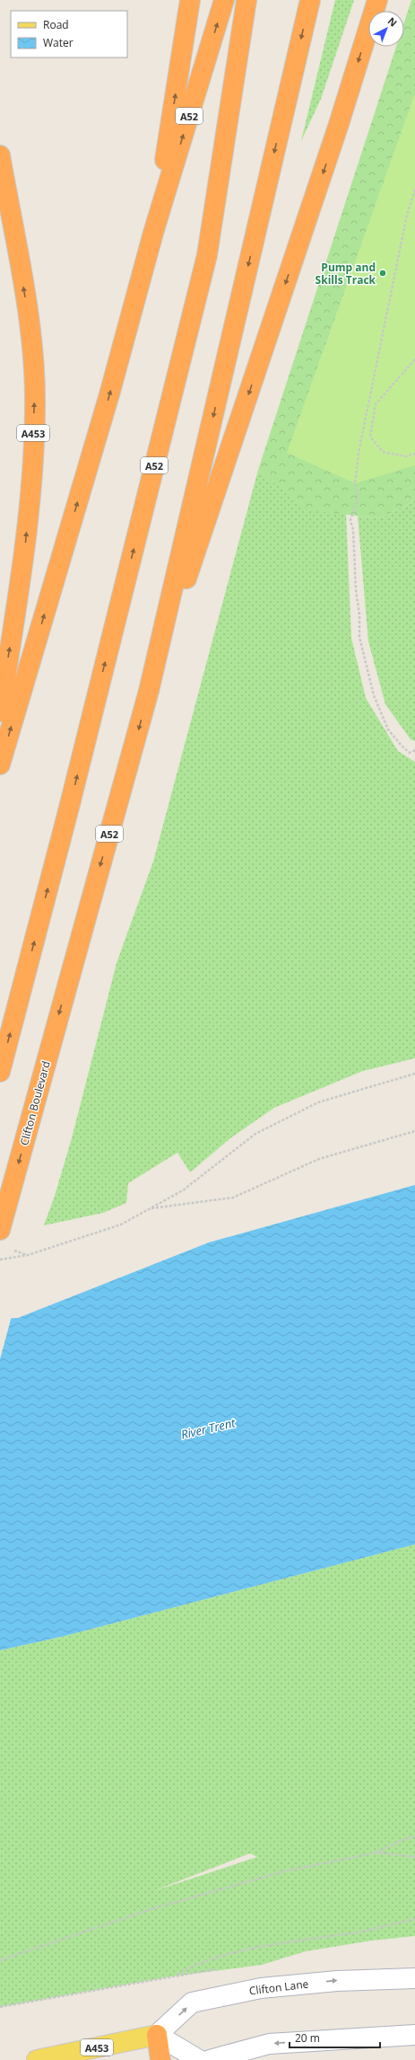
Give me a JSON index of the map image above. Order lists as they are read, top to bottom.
{
  "streets": {
    "highway": ["A52", "A453", "Clifton Boulevard"],
    "main road": ["Clifton Lane"]
  },
  "crossings": [
    ["A52", "Clifton Boulevard"],
    ["A453", "Clifton Lane"]
  ],
  "water": ["River Trent"],
  "places": ["Pump and Skills Track"],
  "legend": ["Road", "Water"],
  "scale_bar": "20 m",
  "north": "top right"
}
